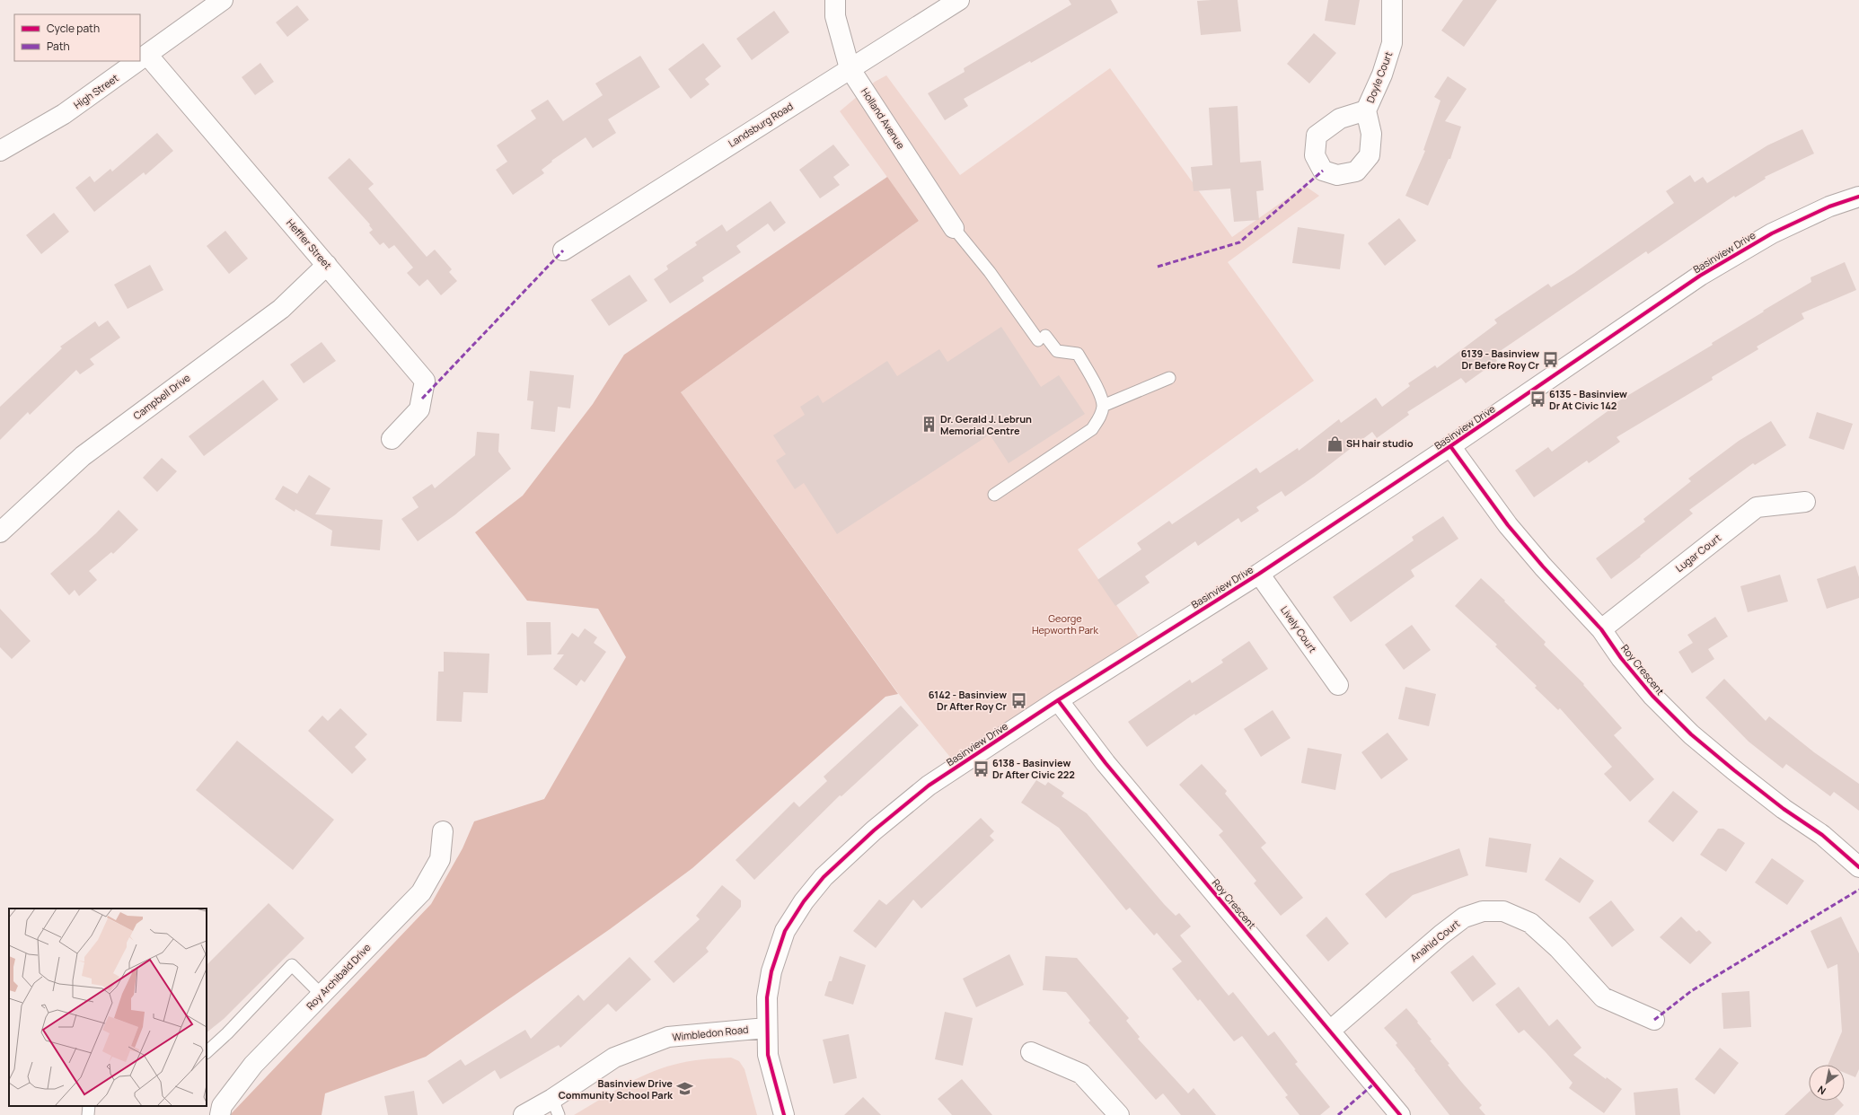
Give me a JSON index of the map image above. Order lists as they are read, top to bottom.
{
  "streets": {
    "street": [
      "Doyle Court",
      "High Street",
      "Holland Avenue",
      "Landsburg Road",
      "Heffler Street",
      "Basinview Drive",
      "Campbell Drive",
      "Lugar Court",
      "Lively Court",
      "Roy Crescent",
      "Anahid Court",
      "Roy Archibald Drive",
      "Wimbledon Road"
    ]
  },
  "crossings": [
    ["High Street", "Heffler Street"],
    ["Holland Avenue", "Landsburg Road"],
    ["Heffler Street", "Campbell Drive"],
    ["Basinview Drive", "Lively Court"],
    ["Basinview Drive", "Roy Crescent"],
    ["Basinview Drive", "Wimbledon Road"],
    ["Lugar Court", "Roy Crescent"],
    ["Roy Crescent", "Anahid Court"]
  ],
  "parks": ["George Hepworth Park"],
  "places": {
    "bus stop": [
      "6139 - Basinview Dr Before Roy Cr",
      "6135 - Basinview Dr At Civic 142",
      "6142 - Basinview Dr After Roy Cr",
      "6138 - Basinview Dr After Civic 222"
    ],
    "building": ["Dr. Gerald J. Lebrun Memorial Centre"],
    "shop": ["SH hair studio"],
    "school or university": ["Basinview Drive Community School Park"]
  },
  "legend": ["Cycle path", "Path"],
  "north": "bottom left"
}
